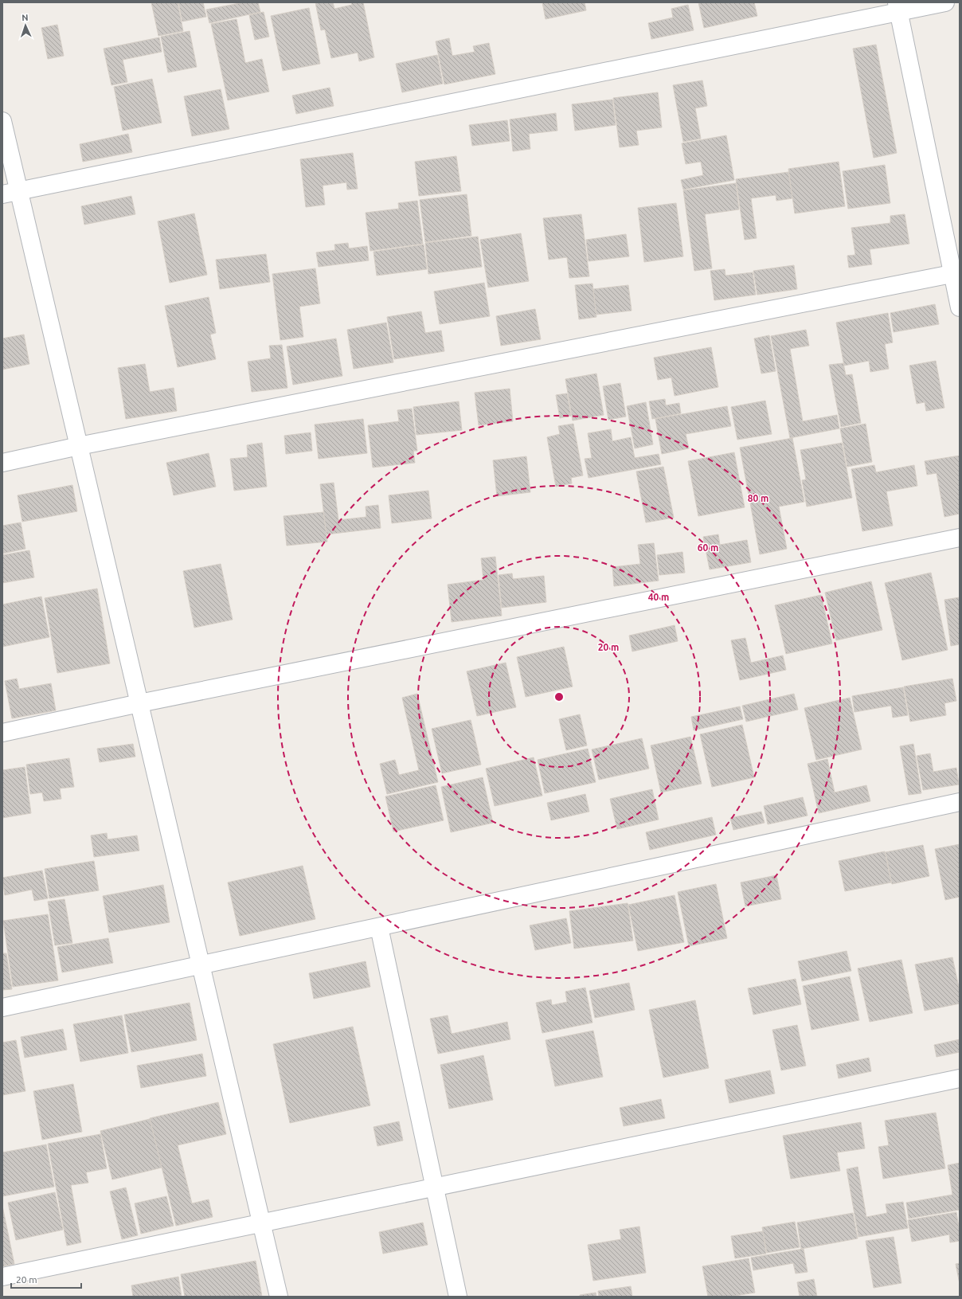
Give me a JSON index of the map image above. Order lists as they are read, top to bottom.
{
  "scale_bar": "20 m",
  "north": "top",
  "rings": [
    "80 m",
    "60 m",
    "40 m",
    "20 m"
  ]
}
